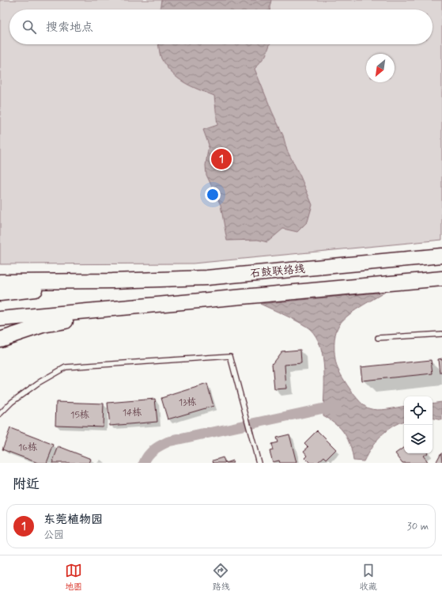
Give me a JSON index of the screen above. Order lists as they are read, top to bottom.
{
  "streets": {
    "highway": ["石鼓联络线"]
  },
  "house_numbers": [
    "13栋",
    "14栋",
    "15栋",
    "16栋"
  ],
  "north": "bottom left",
  "page": {
    "search": "搜索地点",
    "pins": "1",
    "heading": "附近",
    "list": [
      {
        "mark": "1",
        "name": "东莞植物园",
        "note": "公园",
        "value": "30 m"
      }
    ],
    "nav": ["地图", "路线", "收藏"]
  }
}
